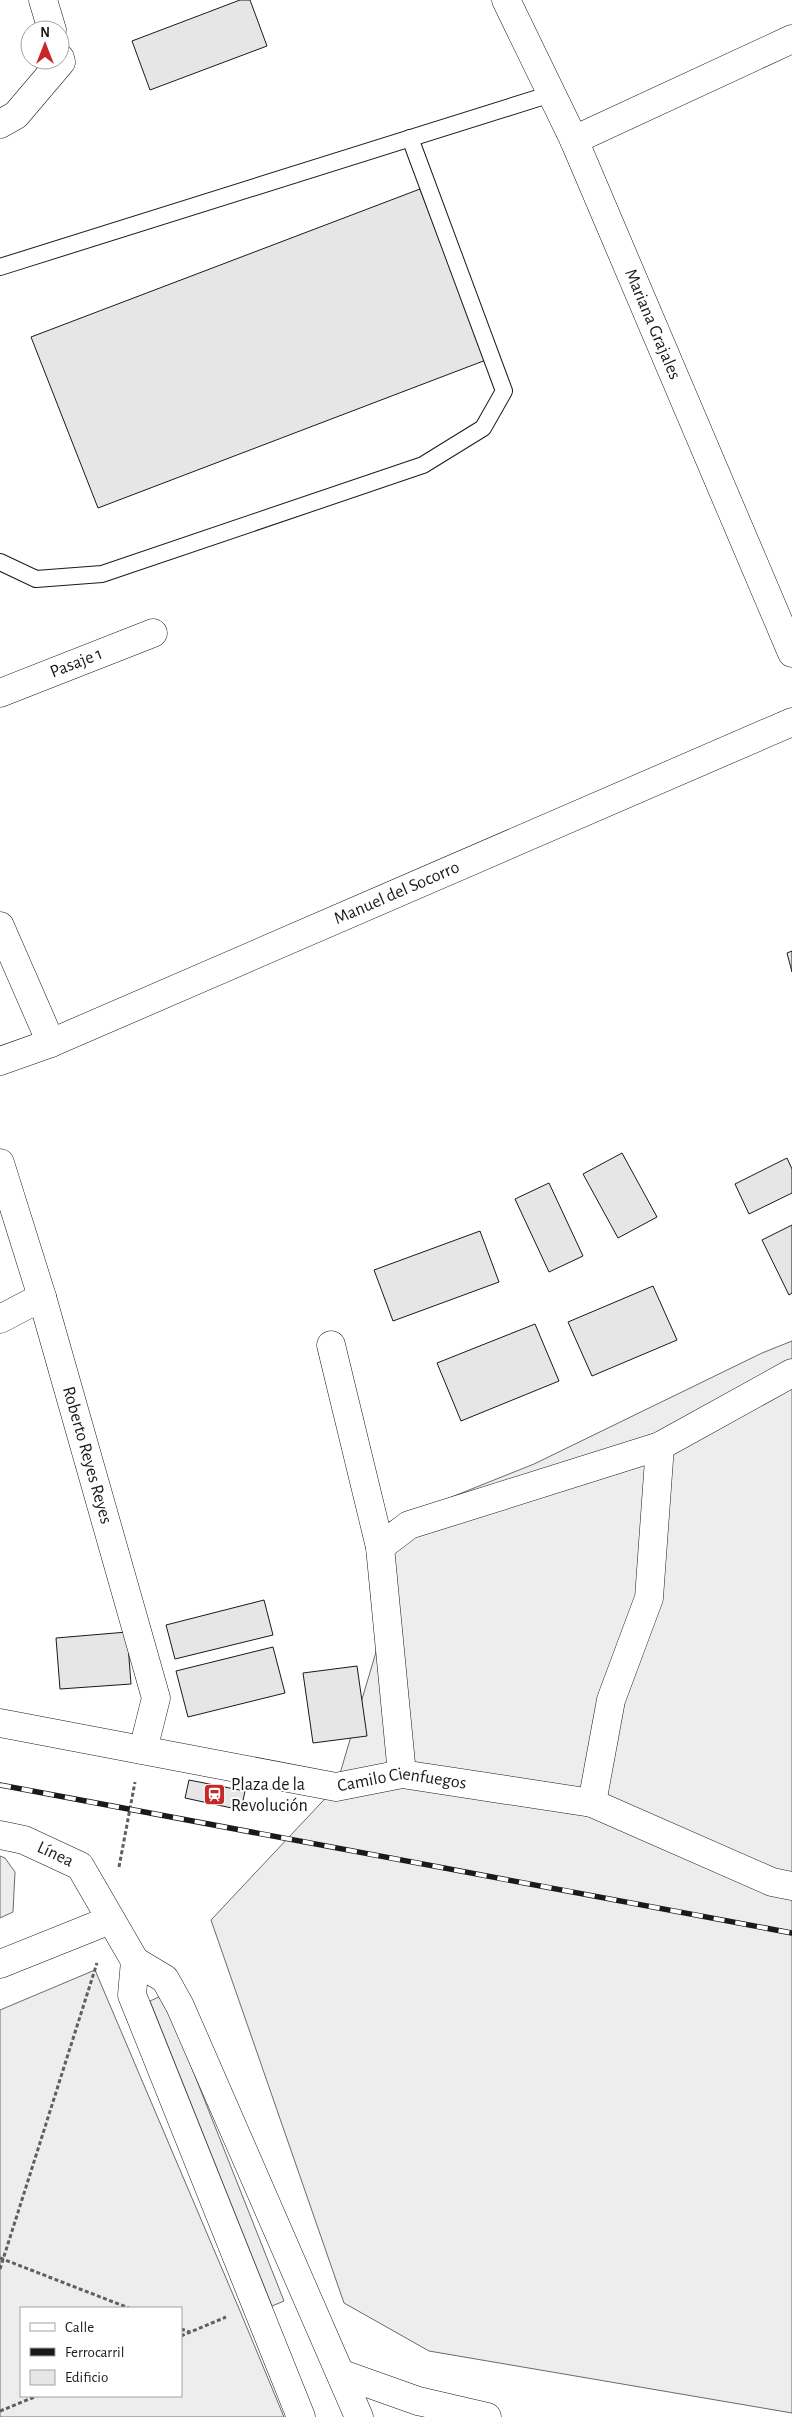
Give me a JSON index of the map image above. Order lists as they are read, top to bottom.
{
  "streets": {
    "street": [
      "Mariana Grajales",
      "Pasaje 1",
      "Manuel del Socorro",
      "Roberto Reyes Reyes",
      "Camilo Cienfuegos",
      "Línea"
    ]
  },
  "crossings": [
    ["Roberto Reyes Reyes", "Camilo Cienfuegos"]
  ],
  "places": {
    "station": ["Plaza de la Revolución"]
  },
  "legend": ["Calle", "Ferrocarril", "Edificio"],
  "north": "top"
}
